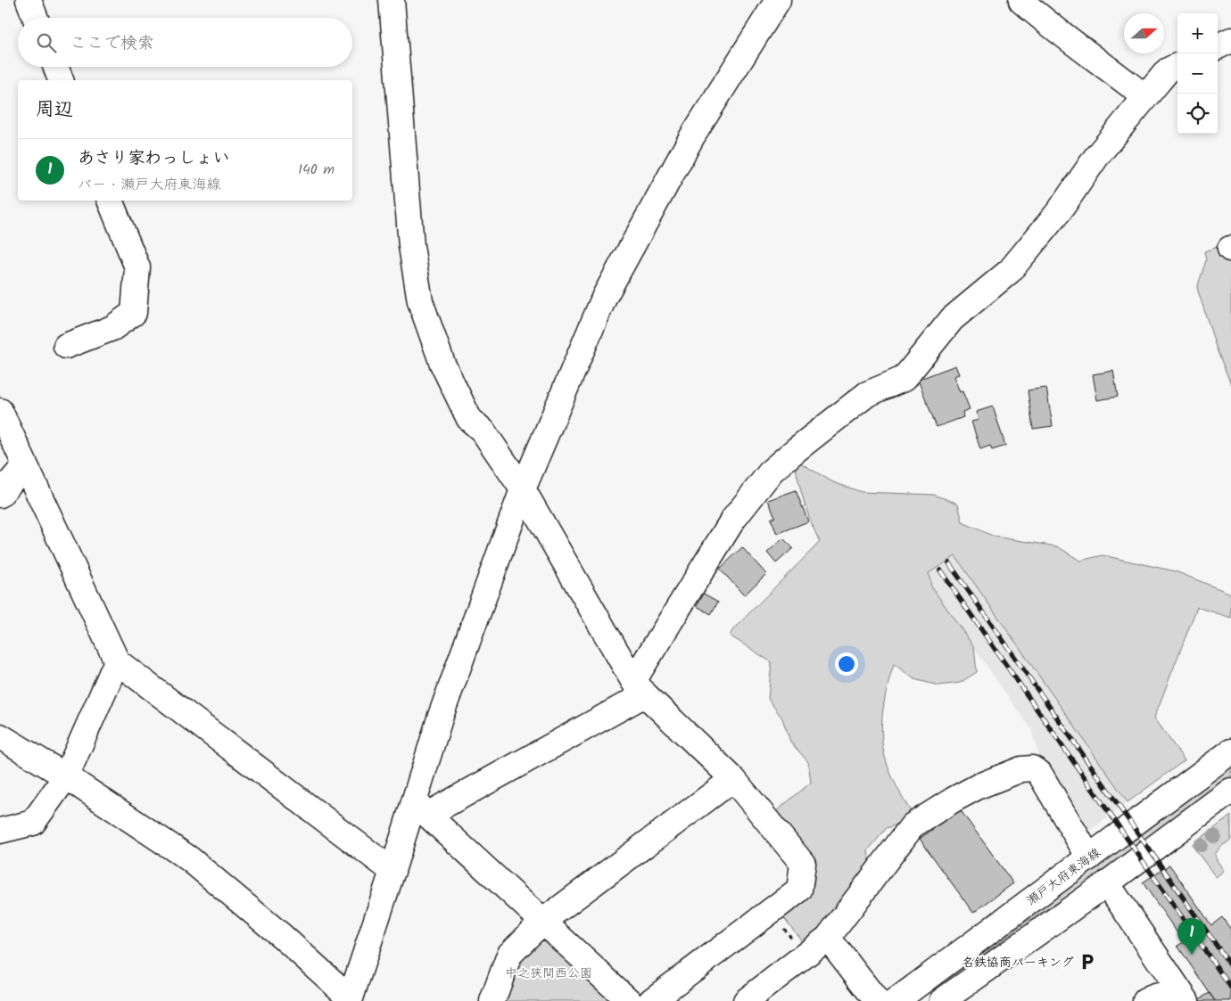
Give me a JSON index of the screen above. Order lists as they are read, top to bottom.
{
  "streets": {
    "street": ["瀬戸大府東海線"]
  },
  "parks": ["中之狭間西公園"],
  "places": {
    "parking": ["名鉄協商パーキング"]
  },
  "north": "right",
  "page": {
    "map_buttons": ["+", "−"],
    "search": "ここで検索",
    "heading": "周辺",
    "list": [
      {
        "mark": "1",
        "name": "あさり家わっしょい",
        "note": "バー · 瀬戸大府東海線",
        "value": "140 m"
      }
    ],
    "pins": "1"
  }
}
